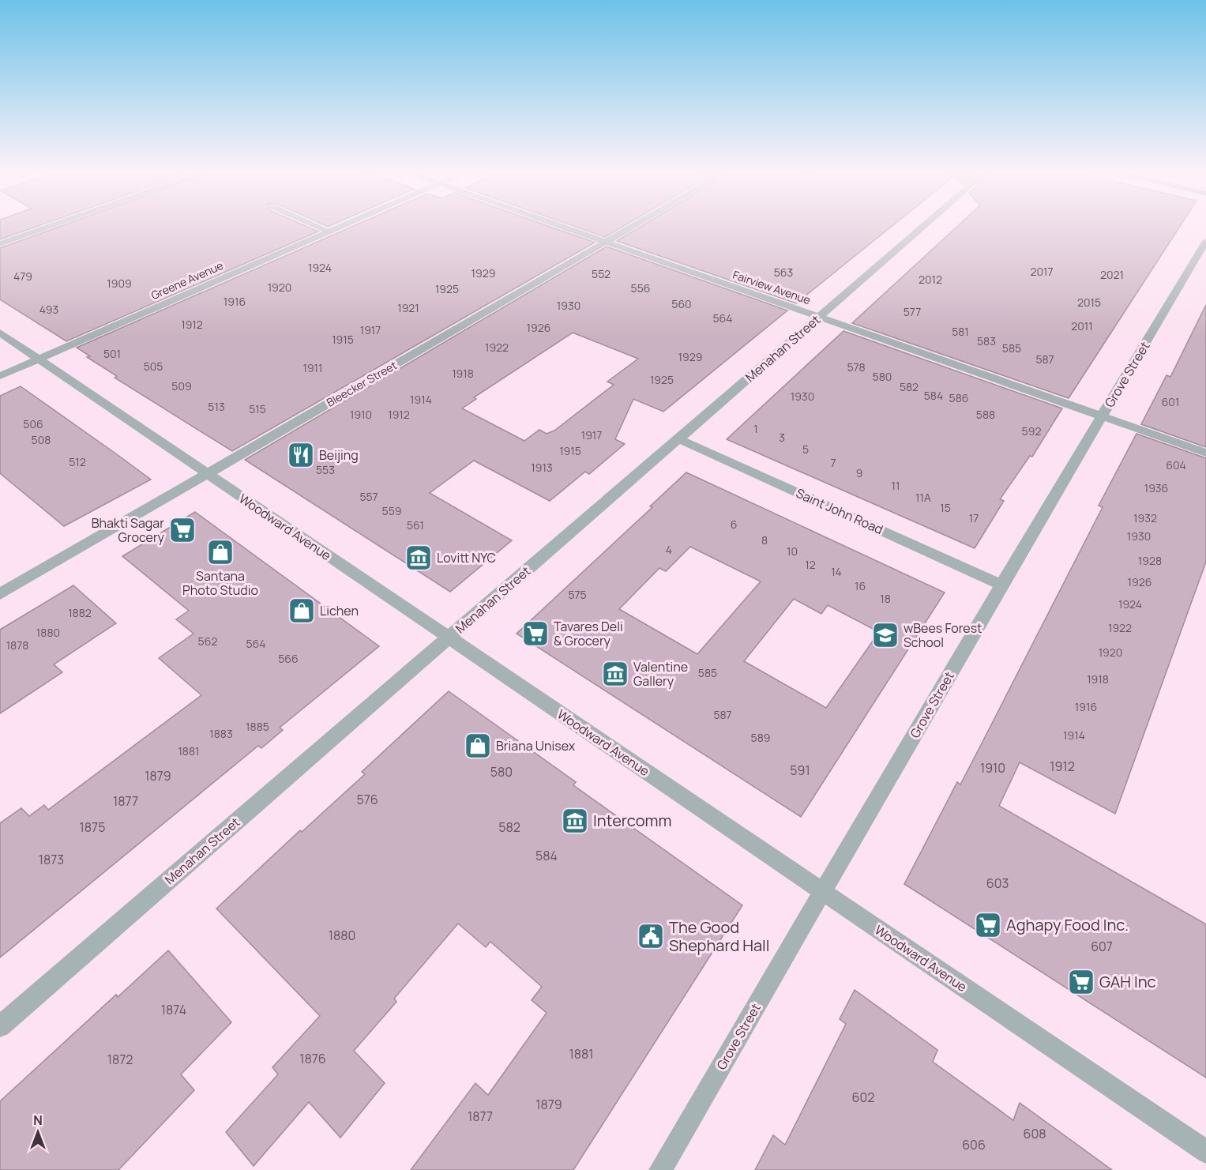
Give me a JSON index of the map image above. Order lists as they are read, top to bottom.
{
  "streets": {
    "street": [
      "Greene Avenue",
      "Fairview Avenue",
      "Menahan Street",
      "Grove Street",
      "Bleecker Street",
      "Saint John Road",
      "Woodward Avenue"
    ]
  },
  "crossings": [
    ["Greene Avenue", "Woodward Avenue"],
    ["Fairview Avenue", "Menahan Street"],
    ["Fairview Avenue", "Grove Street"],
    ["Fairview Avenue", "Bleecker Street"],
    ["Menahan Street", "Saint John Road"],
    ["Menahan Street", "Woodward Avenue"],
    ["Grove Street", "Saint John Road"],
    ["Grove Street", "Woodward Avenue"],
    ["Bleecker Street", "Woodward Avenue"]
  ],
  "places": {
    "restaurant": ["Beijing"],
    "supermarket": [
      "Bhakti Sagar Grocery",
      "Tavares Deli & Grocery",
      "Aghapy Food Inc.",
      "GAH Inc"
    ],
    "shop": ["Santana Photo Studio", "Lichen", "Briana Unisex"],
    "museum": ["Lovitt NYC", "Valentine Gallery", "Intercomm"],
    "school or university": ["wBees Forest School"],
    "public building": ["The Good Shephard Hall"]
  },
  "house_numbers": [
    "1924",
    "2017",
    "563",
    "1929",
    "552",
    "2021",
    "479",
    "2012",
    "1909",
    "1920",
    "556",
    "1925",
    "1916",
    "2015",
    "560",
    "1930",
    "1921",
    "493",
    "577",
    "564",
    "1912",
    "2011",
    "1926",
    "1917",
    "581",
    "1915",
    "583",
    "1922",
    "585",
    "501",
    "1929",
    "587",
    "505",
    "578",
    "1911",
    "1918",
    "580",
    "1925",
    "509",
    "582",
    "584",
    "1930",
    "586",
    "1914",
    "601",
    "513",
    "515",
    "1910",
    "1912",
    "588",
    "506",
    "1",
    "592",
    "1917",
    "3",
    "508",
    "5",
    "1915",
    "512",
    "7",
    "604",
    "1913",
    "553",
    "9",
    "11",
    "1936",
    "557",
    "11A",
    "15",
    "559",
    "17",
    "1932",
    "6",
    "561",
    "1930",
    "8",
    "4",
    "10",
    "1928",
    "12",
    "14",
    "1926",
    "16",
    "575",
    "18",
    "1924",
    "1882",
    "1922",
    "1880",
    "562",
    "564",
    "1878",
    "1920",
    "566",
    "585",
    "1918",
    "1916",
    "587",
    "1885",
    "1883",
    "1914",
    "589",
    "1881",
    "1912",
    "1910",
    "591",
    "580",
    "1879",
    "576",
    "1877",
    "1875",
    "582",
    "584",
    "1873",
    "603",
    "1880",
    "607",
    "1874",
    "1881",
    "1876",
    "1872",
    "602",
    "1879",
    "1877",
    "608",
    "606"
  ],
  "north": "top"
}
